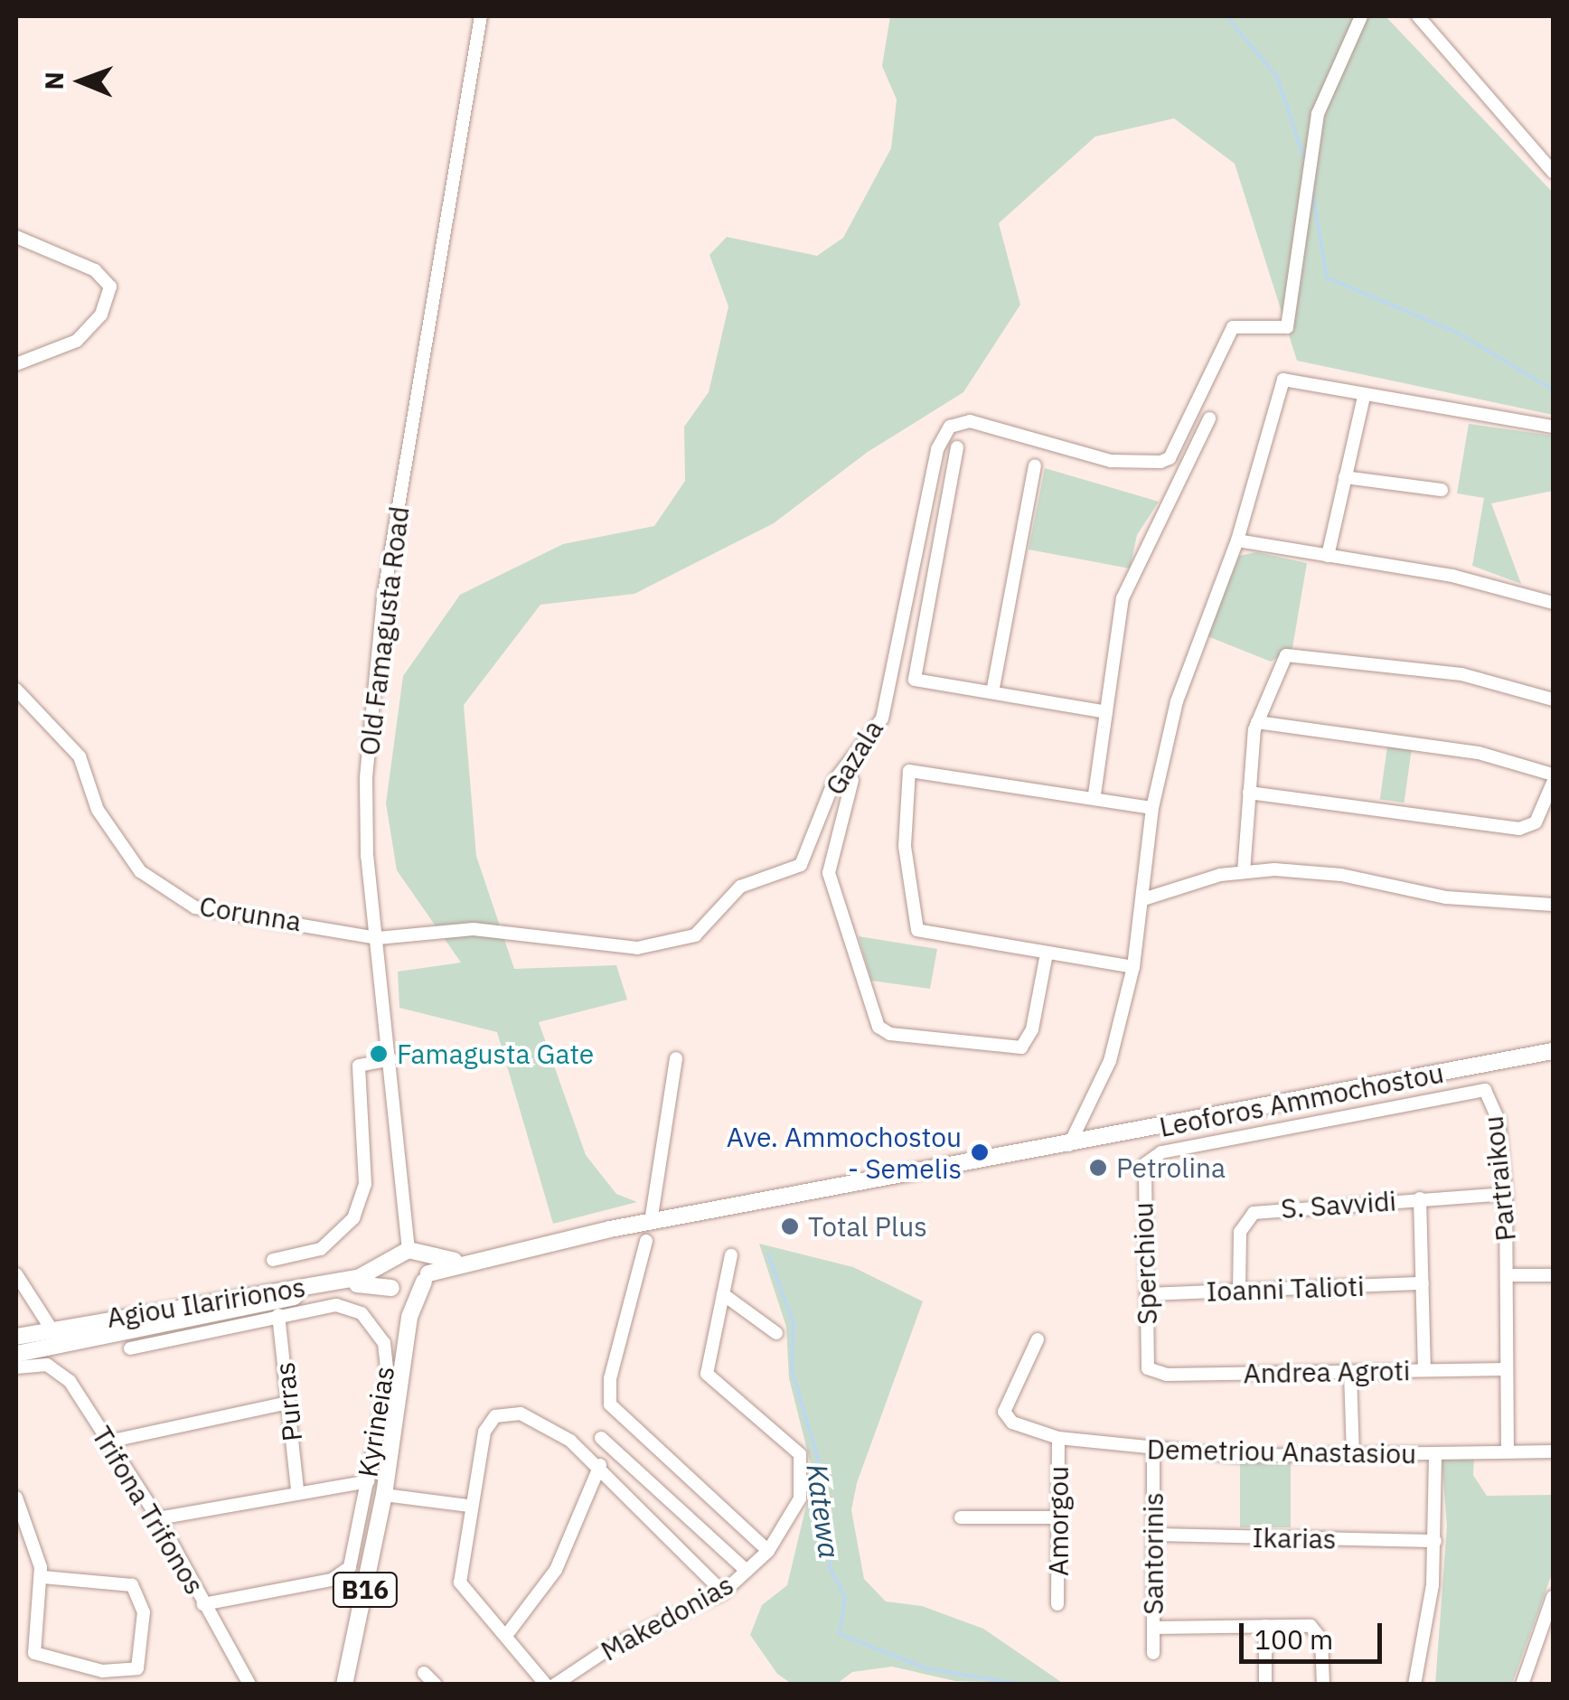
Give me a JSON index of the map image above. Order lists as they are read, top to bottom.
{
  "streets": {
    "main road": ["Leoforos Ammochostou", "Agiou Ilaririonos", "B16"],
    "street": [
      "Old Famagusta Road",
      "Gazala",
      "Corunna",
      "Partraikou",
      "S. Savvidi",
      "Sperchiou",
      "Ioanni Talioti",
      "Andrea Agroti",
      "Purras",
      "Kyrineias",
      "Demetriou Anastasiou",
      "Trifona Trifonos",
      "Amorgou",
      "Ikarias",
      "Santorinis",
      "Makedonias"
    ]
  },
  "crossings": [
    ["Old Famagusta Road", "Gazala"],
    ["Old Famagusta Road", "Corunna"],
    ["Old Famagusta Road", "Leoforos Ammochostou"],
    ["Old Famagusta Road", "Agiou Ilaririonos"],
    ["Gazala", "Corunna"],
    ["Leoforos Ammochostou", "Agiou Ilaririonos"],
    ["Leoforos Ammochostou", "B16"],
    ["Partraikou", "S. Savvidi"],
    ["Partraikou", "Sperchiou"],
    ["Partraikou", "Andrea Agroti"],
    ["Partraikou", "Demetriou Anastasiou"],
    ["S. Savvidi", "Ioanni Talioti"],
    ["Sperchiou", "Ioanni Talioti"],
    ["Sperchiou", "Andrea Agroti"],
    ["Agiou Ilaririonos", "Trifona Trifonos"],
    ["Agiou Ilaririonos", "B16"],
    ["Purras", "Kyrineias"],
    ["Kyrineias", "Trifona Trifonos"],
    ["Demetriou Anastasiou", "Amorgou"],
    ["Demetriou Anastasiou", "Santorinis"],
    ["Ikarias", "Santorinis"]
  ],
  "water": ["Katewa"],
  "places": [
    "Famagusta Gate",
    "Ave. Ammochostou - Semelis",
    "Petrolina",
    "Total Plus"
  ],
  "scale_bar": "100 m",
  "north": "left"
}
